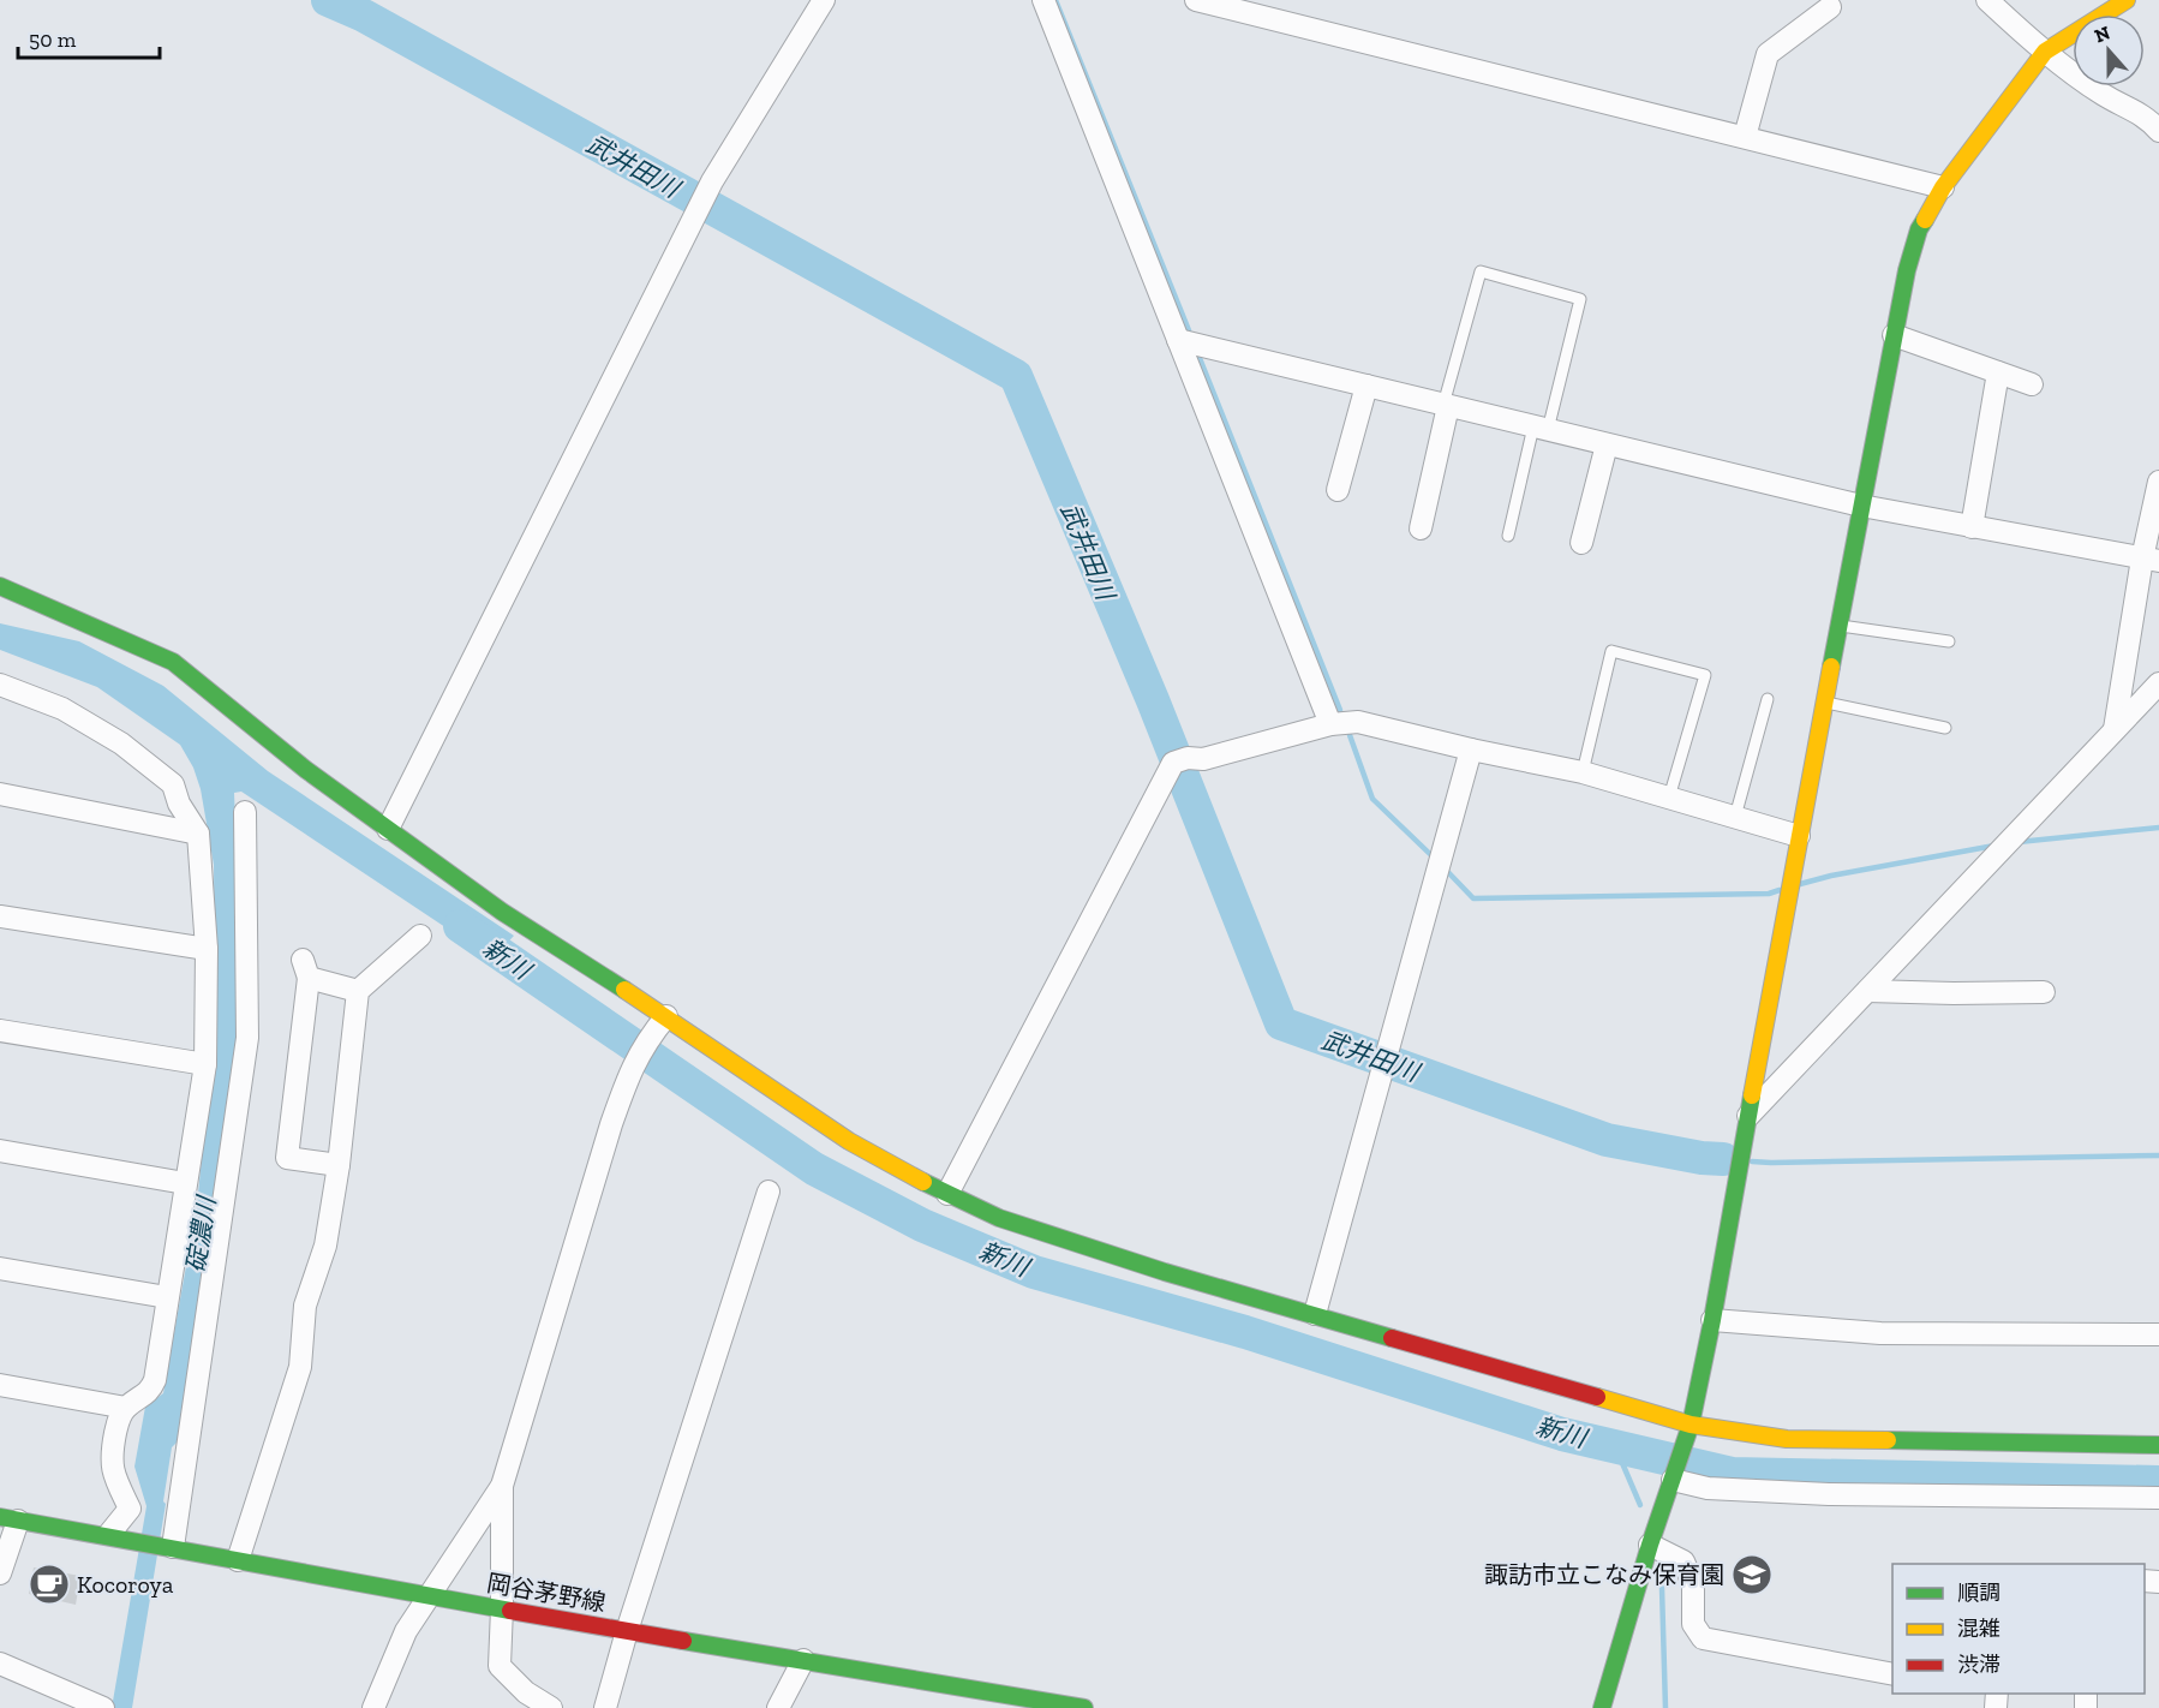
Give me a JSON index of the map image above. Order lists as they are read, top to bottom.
{
  "streets": {
    "street": ["岡谷茅野線"]
  },
  "water": ["武井田川", "新川", "碇濃川"],
  "places": {
    "school or university": ["諏訪市立こなみ保育園"],
    "cafe": ["Kocoroya"]
  },
  "legend": ["順調", "混雑", "渋滞"],
  "scale_bar": "50 m",
  "north": "top"
}
